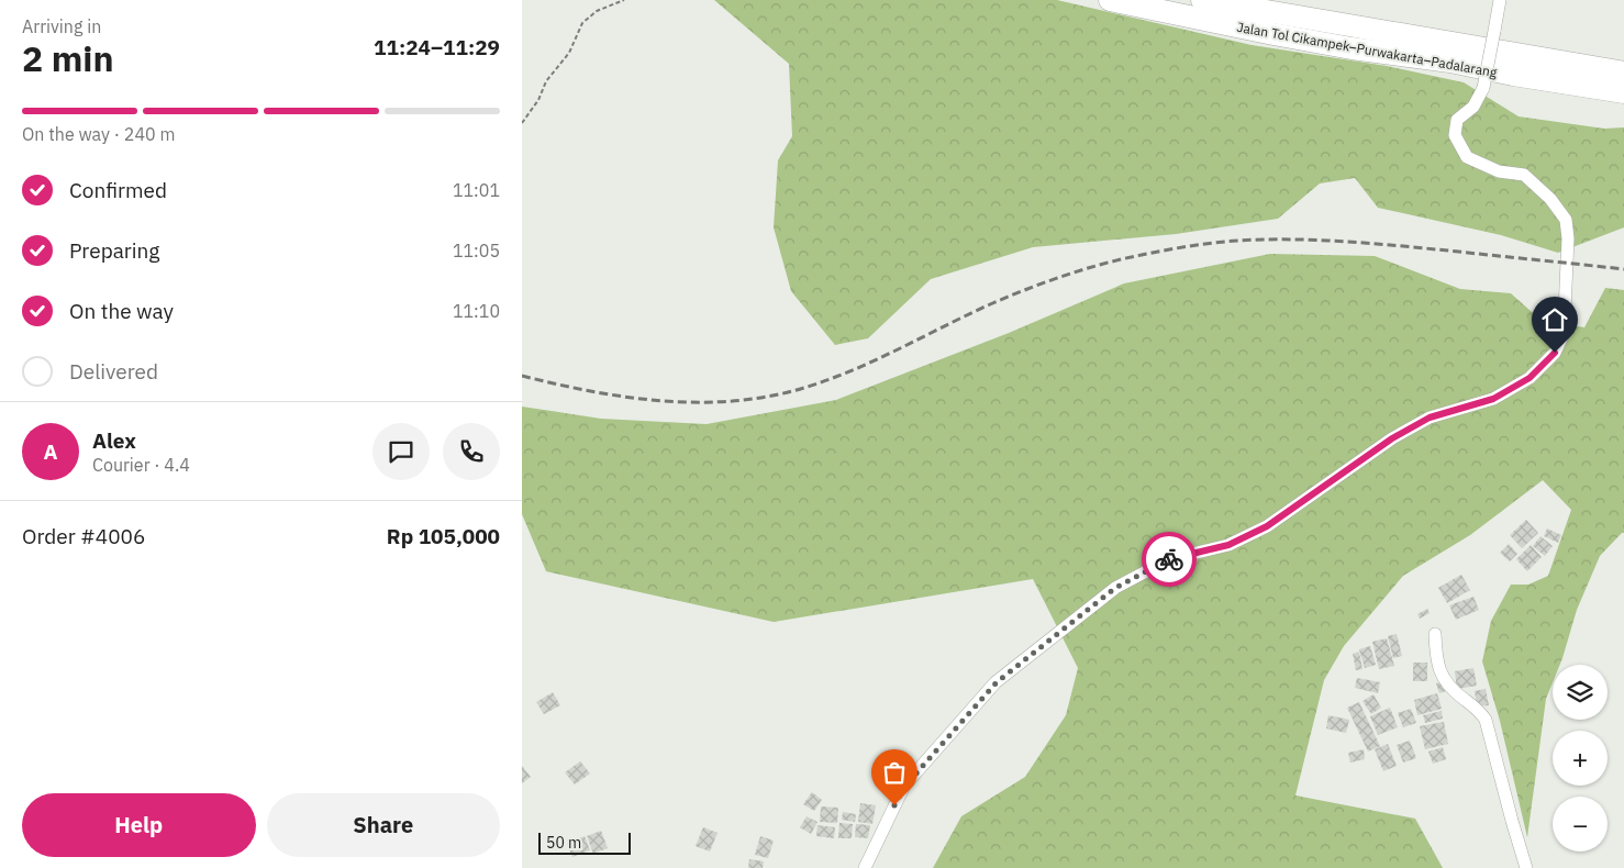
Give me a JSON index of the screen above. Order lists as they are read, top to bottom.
{
  "streets": {
    "highway": ["Jalan Tol Cikampek–Purwakarta–Padalarang"]
  },
  "scale_bar": "50 m",
  "page": {
    "heading": ["2 min", "Arriving in", "11:24–11:29"],
    "panel": [
      "Alex",
      "Courier · 4.4",
      "Order #4006",
      "Rp 105,000"
    ],
    "bar": "On the way · 240 m",
    "list": [
      ["Confirmed", "11:01"],
      ["Preparing", "11:05"],
      ["On the way", "11:10"],
      "Delivered"
    ],
    "round": "A",
    "map_buttons": ["+", "−"],
    "buttons": ["Help", "Share"],
    "scale": "50 m"
  }
}
